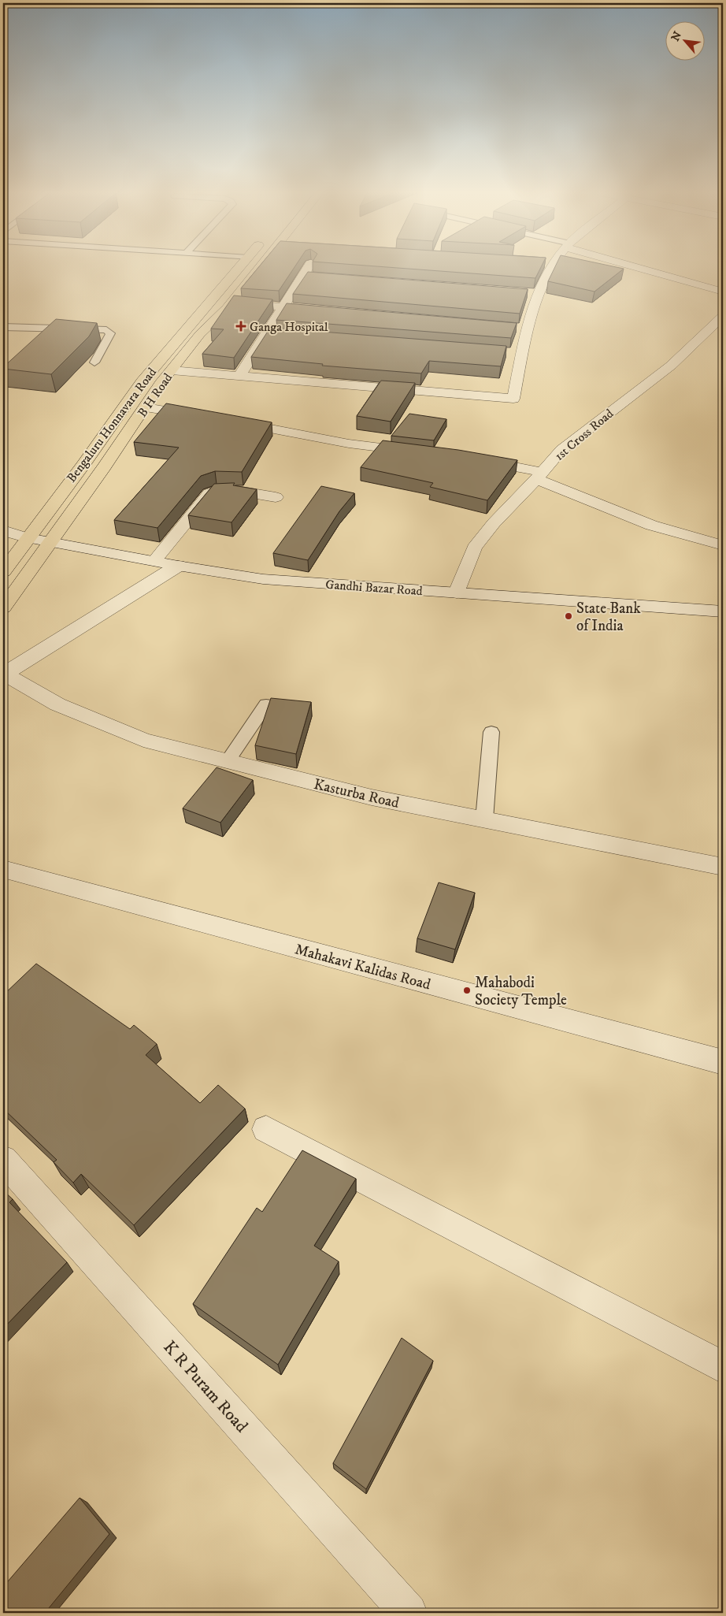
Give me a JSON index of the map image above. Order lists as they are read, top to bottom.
{
  "streets": {
    "main road": ["B H Road", "Bengaluru Honnavara Road"],
    "street": [
      "1st Cross Road",
      "Gandhi Bazar Road",
      "Kasturba Road",
      "Mahakavi Kalidas Road",
      "K R Puram Road"
    ]
  },
  "crossings": [
    ["B H Road", "Gandhi Bazar Road"],
    ["Bengaluru Honnavara Road", "Gandhi Bazar Road"],
    ["1st Cross Road", "Gandhi Bazar Road"]
  ],
  "places": {
    "health": ["Ganga Hospital"],
    "other": ["State Bank of India", "Mahabodi Society Temple"]
  },
  "north": "top left"
}
